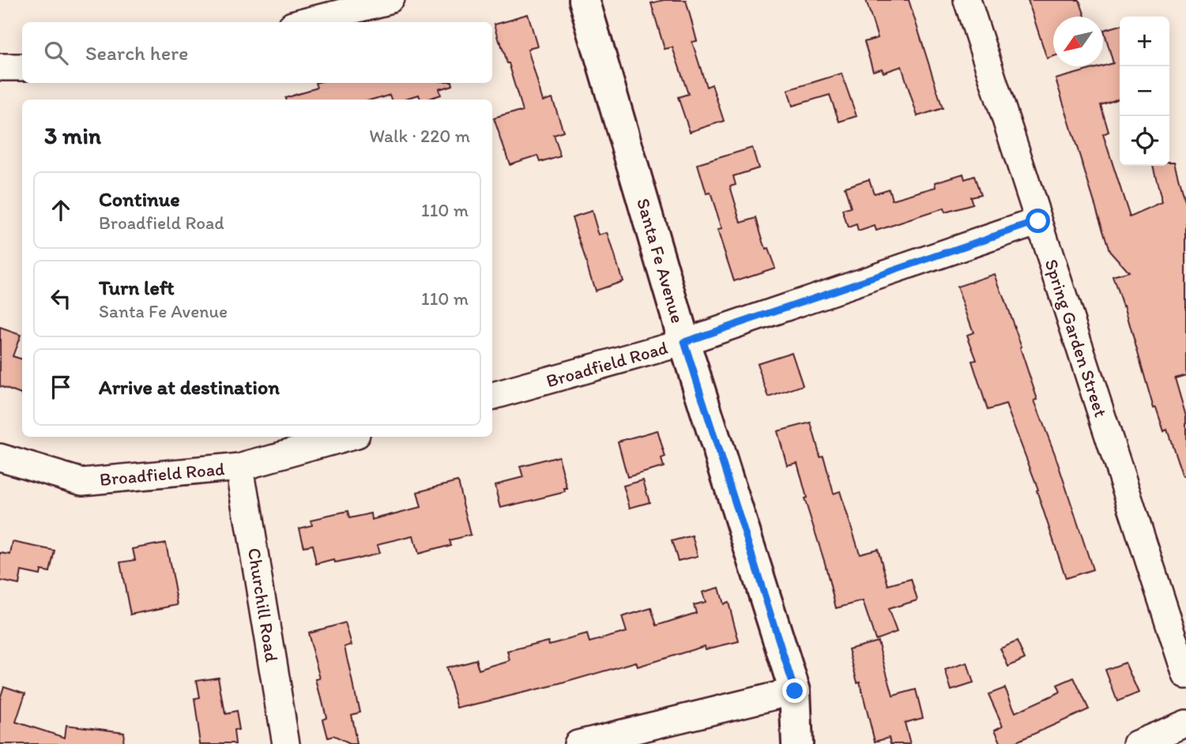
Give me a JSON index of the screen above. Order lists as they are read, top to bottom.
{
  "streets": {
    "main road": ["Santa Fe Avenue"],
    "street": ["Spring Garden Street", "Broadfield Road", "Churchill Road"]
  },
  "crossings": [
    ["Santa Fe Avenue", "Broadfield Road"],
    ["Spring Garden Street", "Broadfield Road"],
    ["Broadfield Road", "Churchill Road"]
  ],
  "north": "bottom left",
  "page": {
    "map_buttons": ["+", "−"],
    "search": "Search here",
    "heading": ["3 min", "Walk · 220 m"],
    "list": [
      ["Continue", "Broadfield Road", "110 m"],
      ["Turn left", "Santa Fe Avenue", "110 m"],
      "Arrive at destination"
    ]
  }
}
